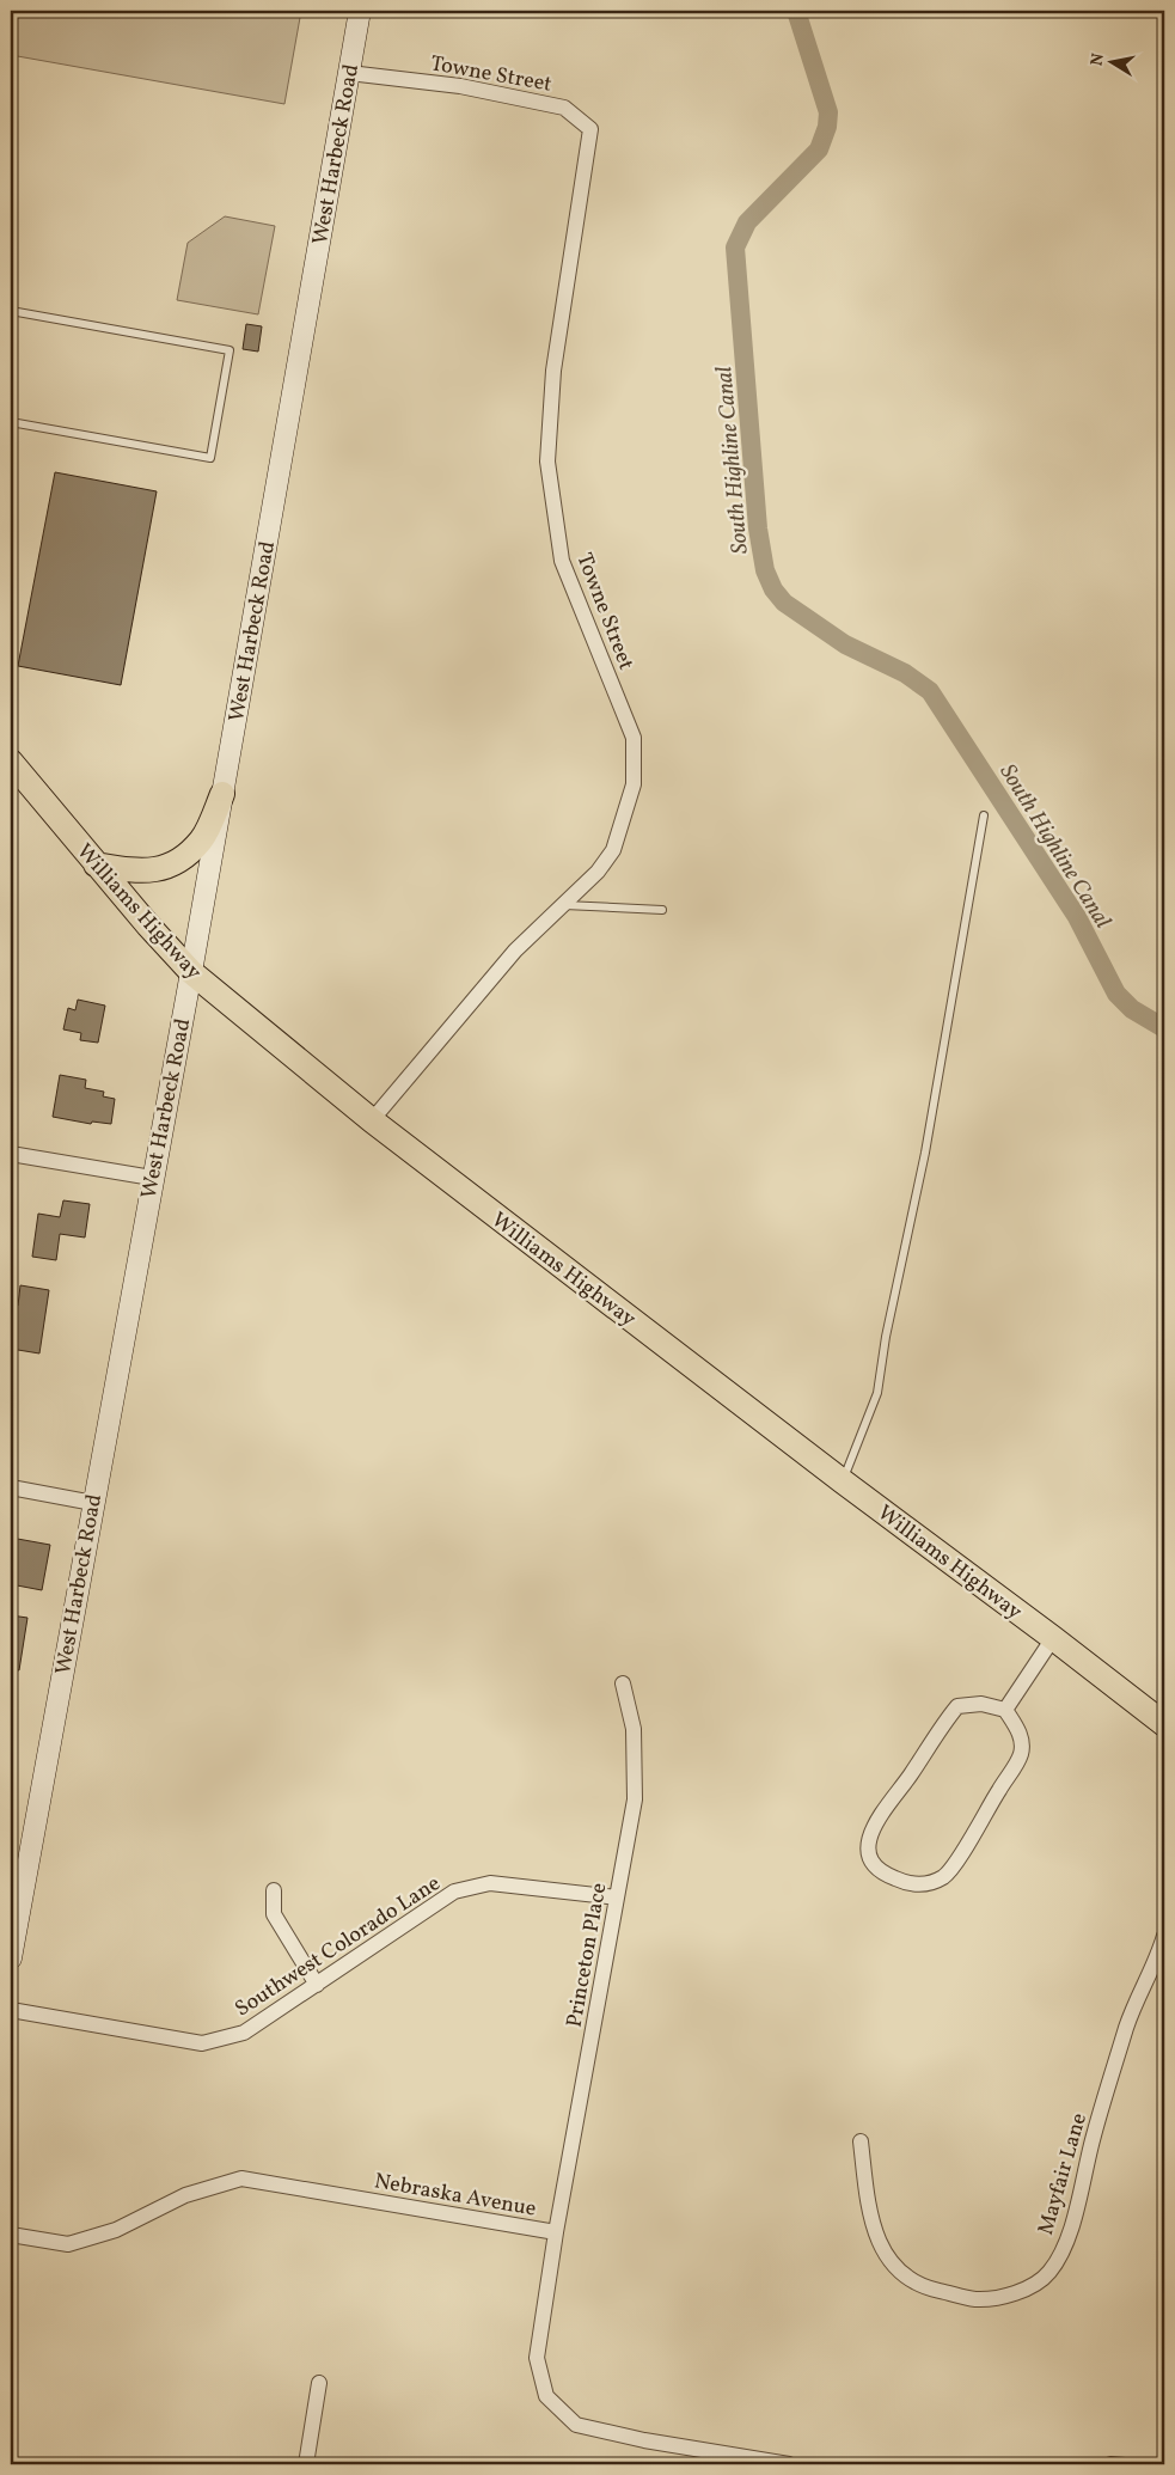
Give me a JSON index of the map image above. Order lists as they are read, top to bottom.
{
  "streets": {
    "main road": ["Williams Highway"],
    "street": [
      "Towne Street",
      "West Harbeck Road",
      "Southwest Colorado Lane",
      "Princeton Place",
      "Mayfair Lane",
      "Nebraska Avenue"
    ]
  },
  "crossings": [
    ["Towne Street", "West Harbeck Road"],
    ["Towne Street", "Williams Highway"],
    ["West Harbeck Road", "Williams Highway"],
    ["Southwest Colorado Lane", "Princeton Place"],
    ["Princeton Place", "Nebraska Avenue"]
  ],
  "water": ["South Highline Canal"],
  "north": "left"
}
